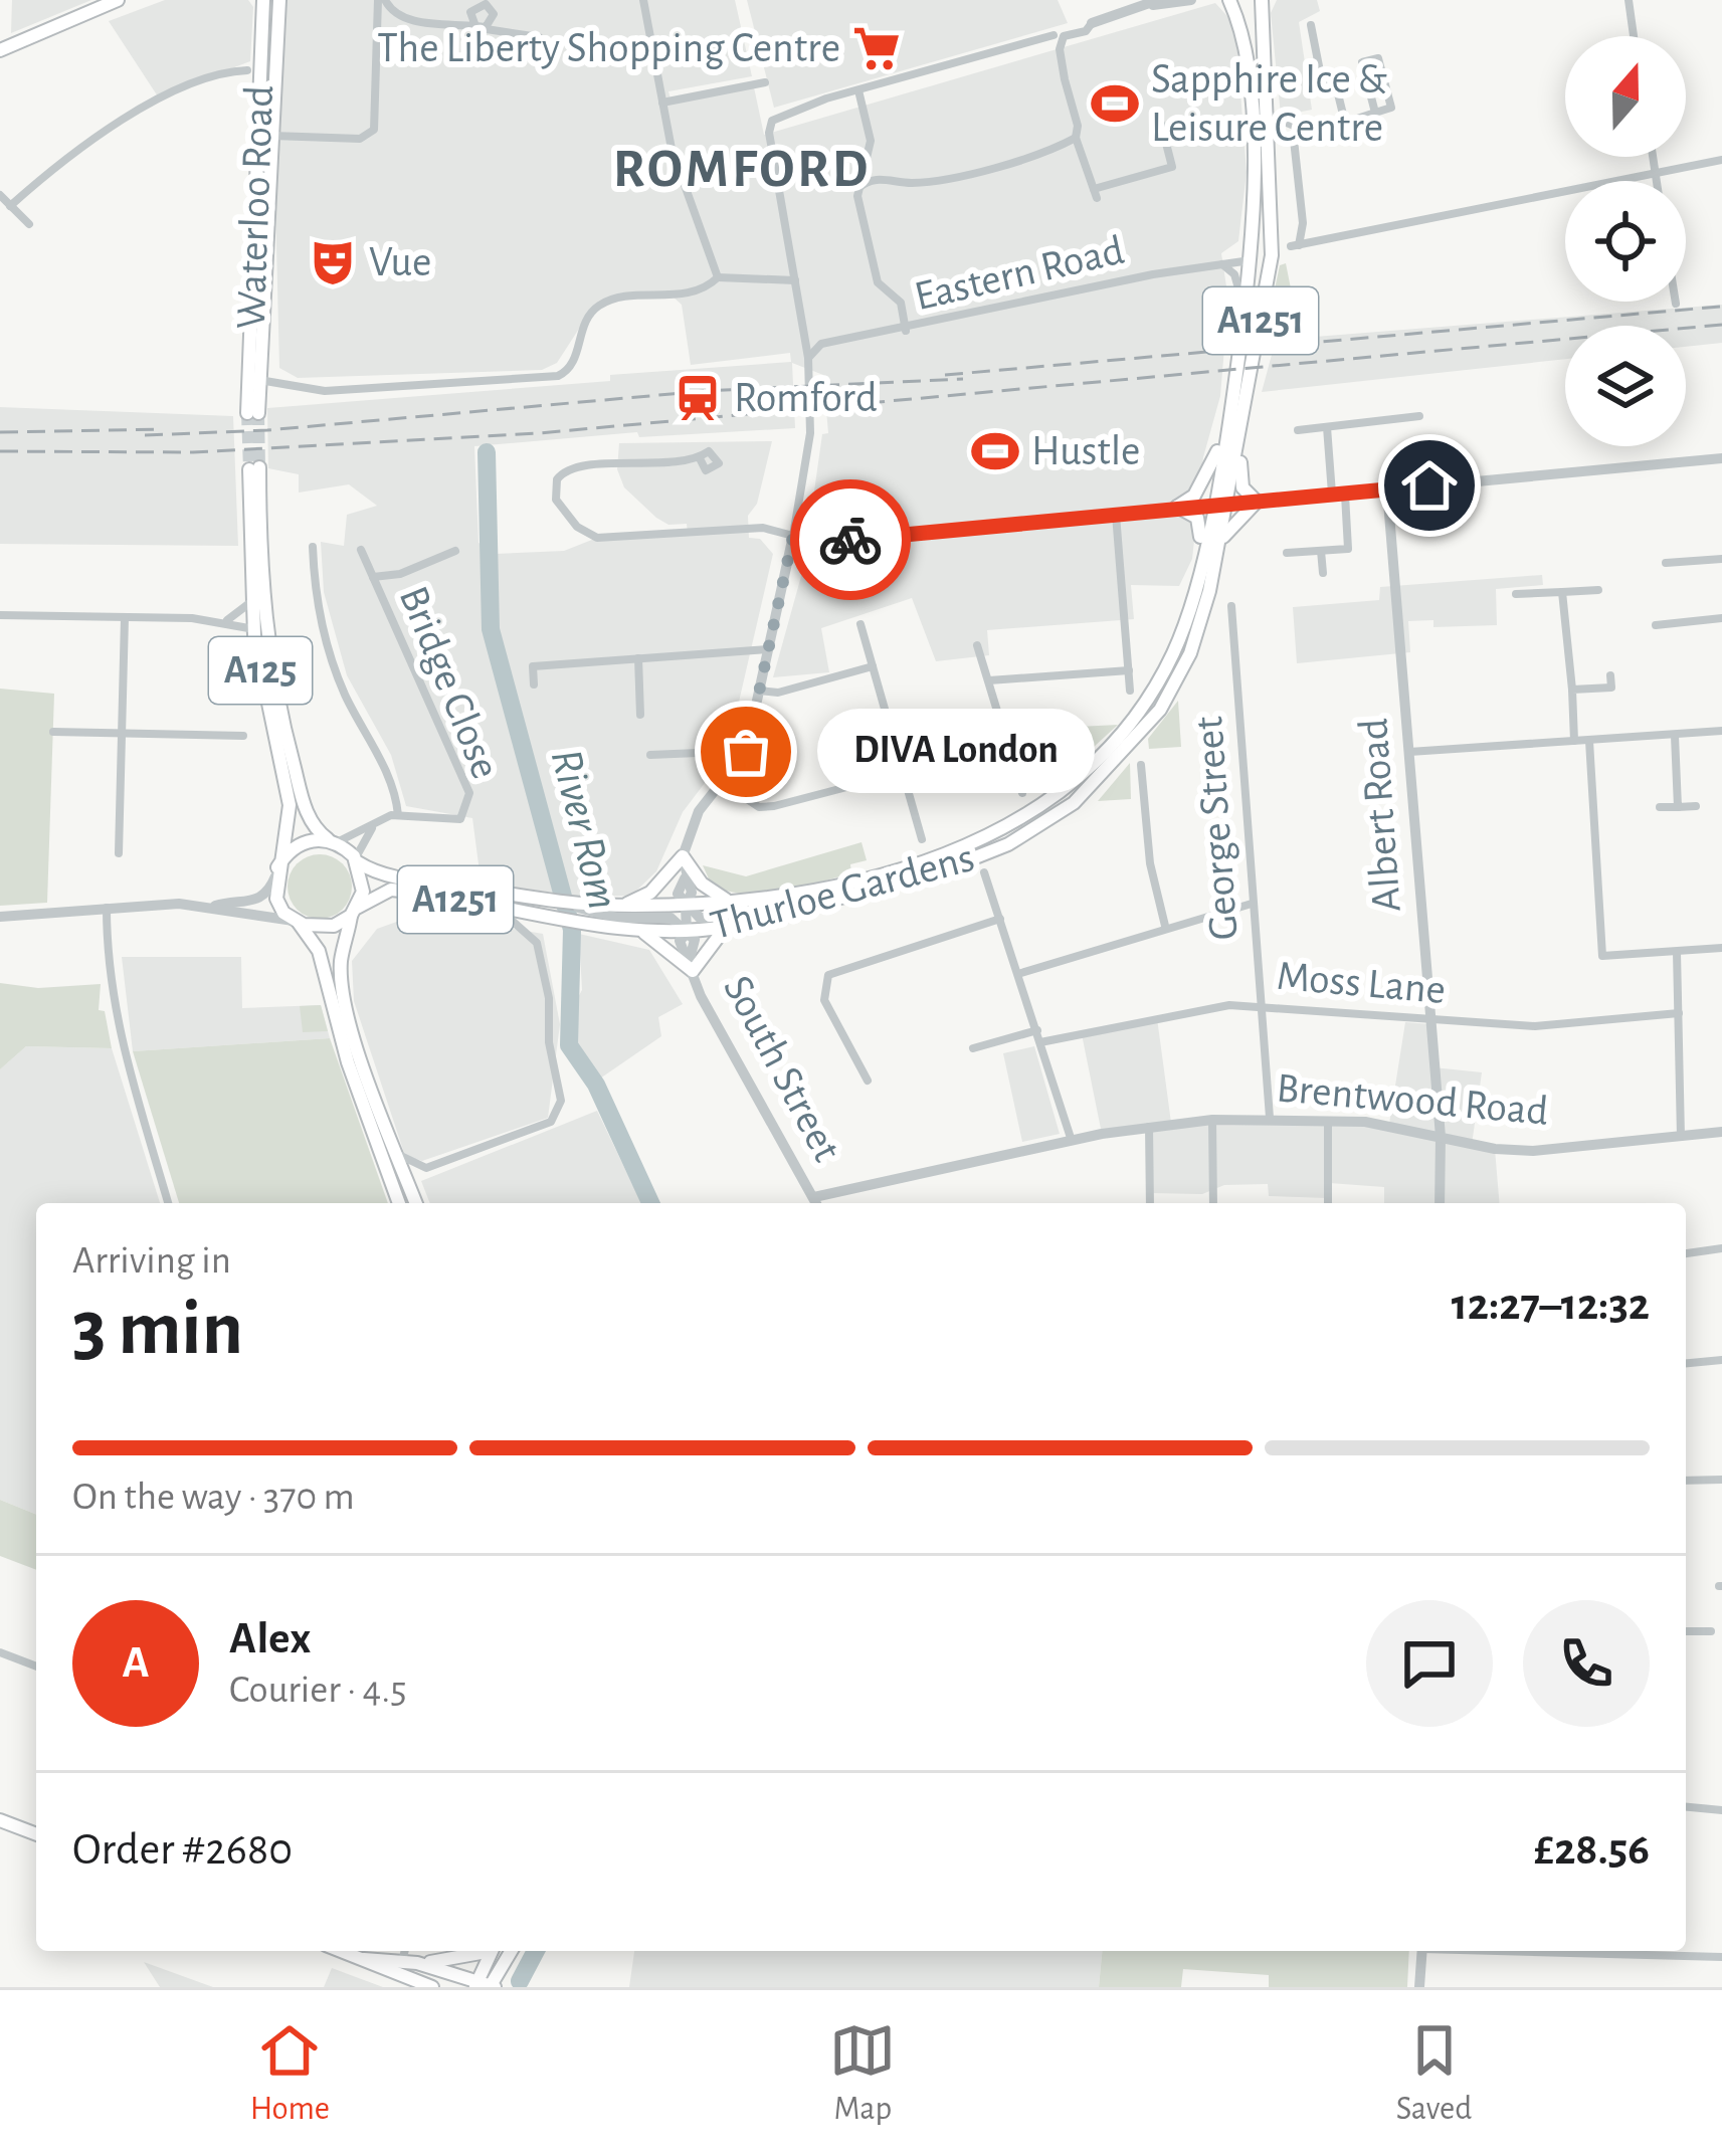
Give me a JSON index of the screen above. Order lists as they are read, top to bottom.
{
  "streets": {
    "main road": [
      "Waterloo Road",
      "A1251",
      "A125",
      "Thurloe Gardens"
    ],
    "street": [
      "Eastern Road",
      "Bridge Close",
      "Albert Road",
      "George Street",
      "Moss Lane",
      "South Street",
      "Brentwood Road"
    ]
  },
  "crossings": [
    ["Eastern Road", "A1251"],
    ["Eastern Road", "South Street"],
    ["A1251", "A125"],
    ["A1251", "Bridge Close"],
    ["A1251", "Thurloe Gardens"],
    ["A1251", "South Street"],
    ["A125", "Bridge Close"],
    ["Albert Road", "Moss Lane"],
    ["Albert Road", "Brentwood Road"],
    ["George Street", "Moss Lane"],
    ["George Street", "Brentwood Road"],
    ["Thurloe Gardens", "South Street"],
    ["South Street", "Brentwood Road"]
  ],
  "districts": ["ROMFORD"],
  "water": ["River Rom"],
  "places": {
    "supermarket": ["The Liberty Shopping Centre"],
    "sports": ["Sapphire Ice & Leisure Centre", "Hustle"],
    "theatre": ["Vue"],
    "station": ["Romford"],
    "other": ["DIVA London"]
  },
  "north": "top",
  "page": {
    "bubble": "DIVA London",
    "heading": ["3 min", "Arriving in", "12:27–12:32"],
    "panel": [
      "Alex",
      "Courier · 4.5",
      "Order #2680",
      "£28.56"
    ],
    "bar": "On the way · 370 m",
    "round": "A",
    "tabs": ["Home", "Map", "Saved"]
  }
}
